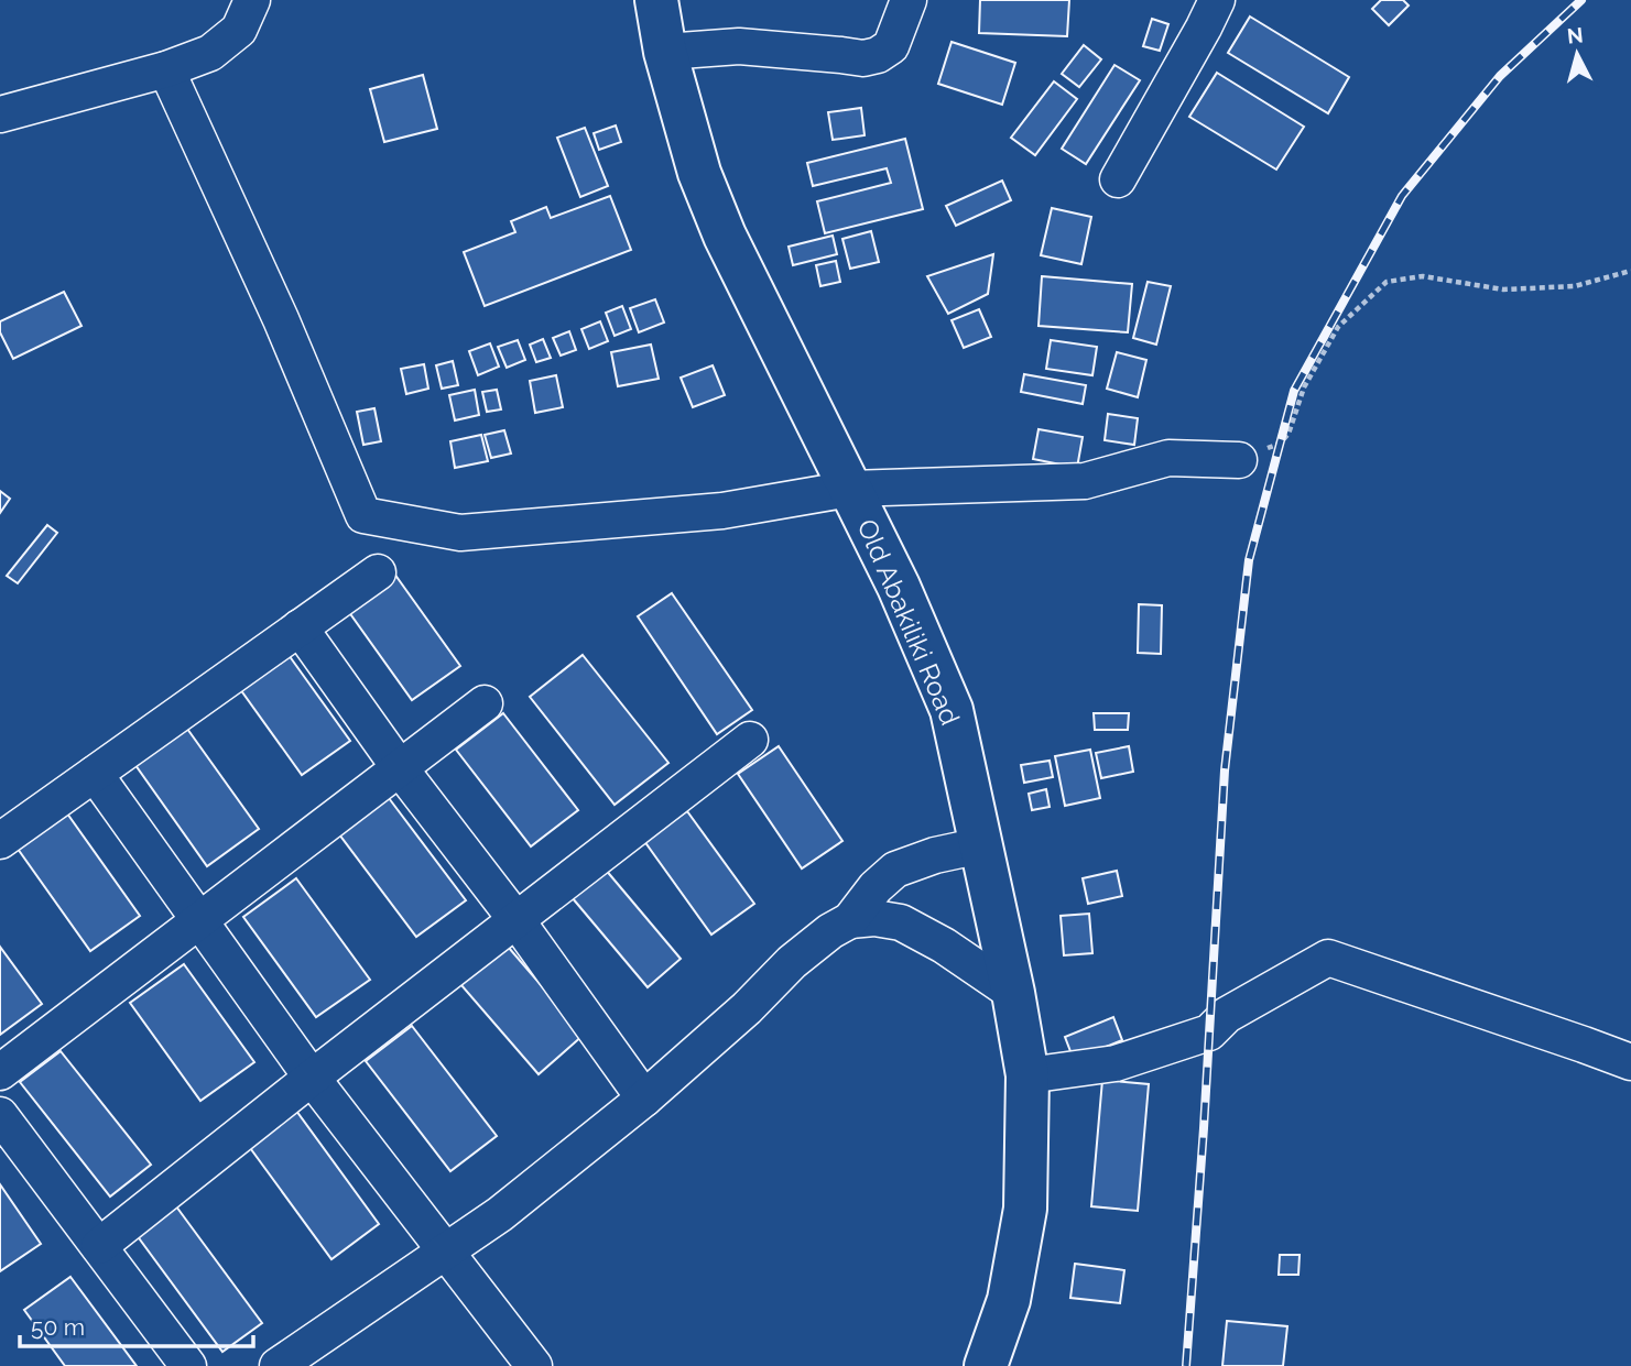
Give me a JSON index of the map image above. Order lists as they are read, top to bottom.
{
  "streets": {
    "main road": ["Old Abakiliki Road"]
  },
  "scale_bar": "50 m",
  "north": "top"
}
